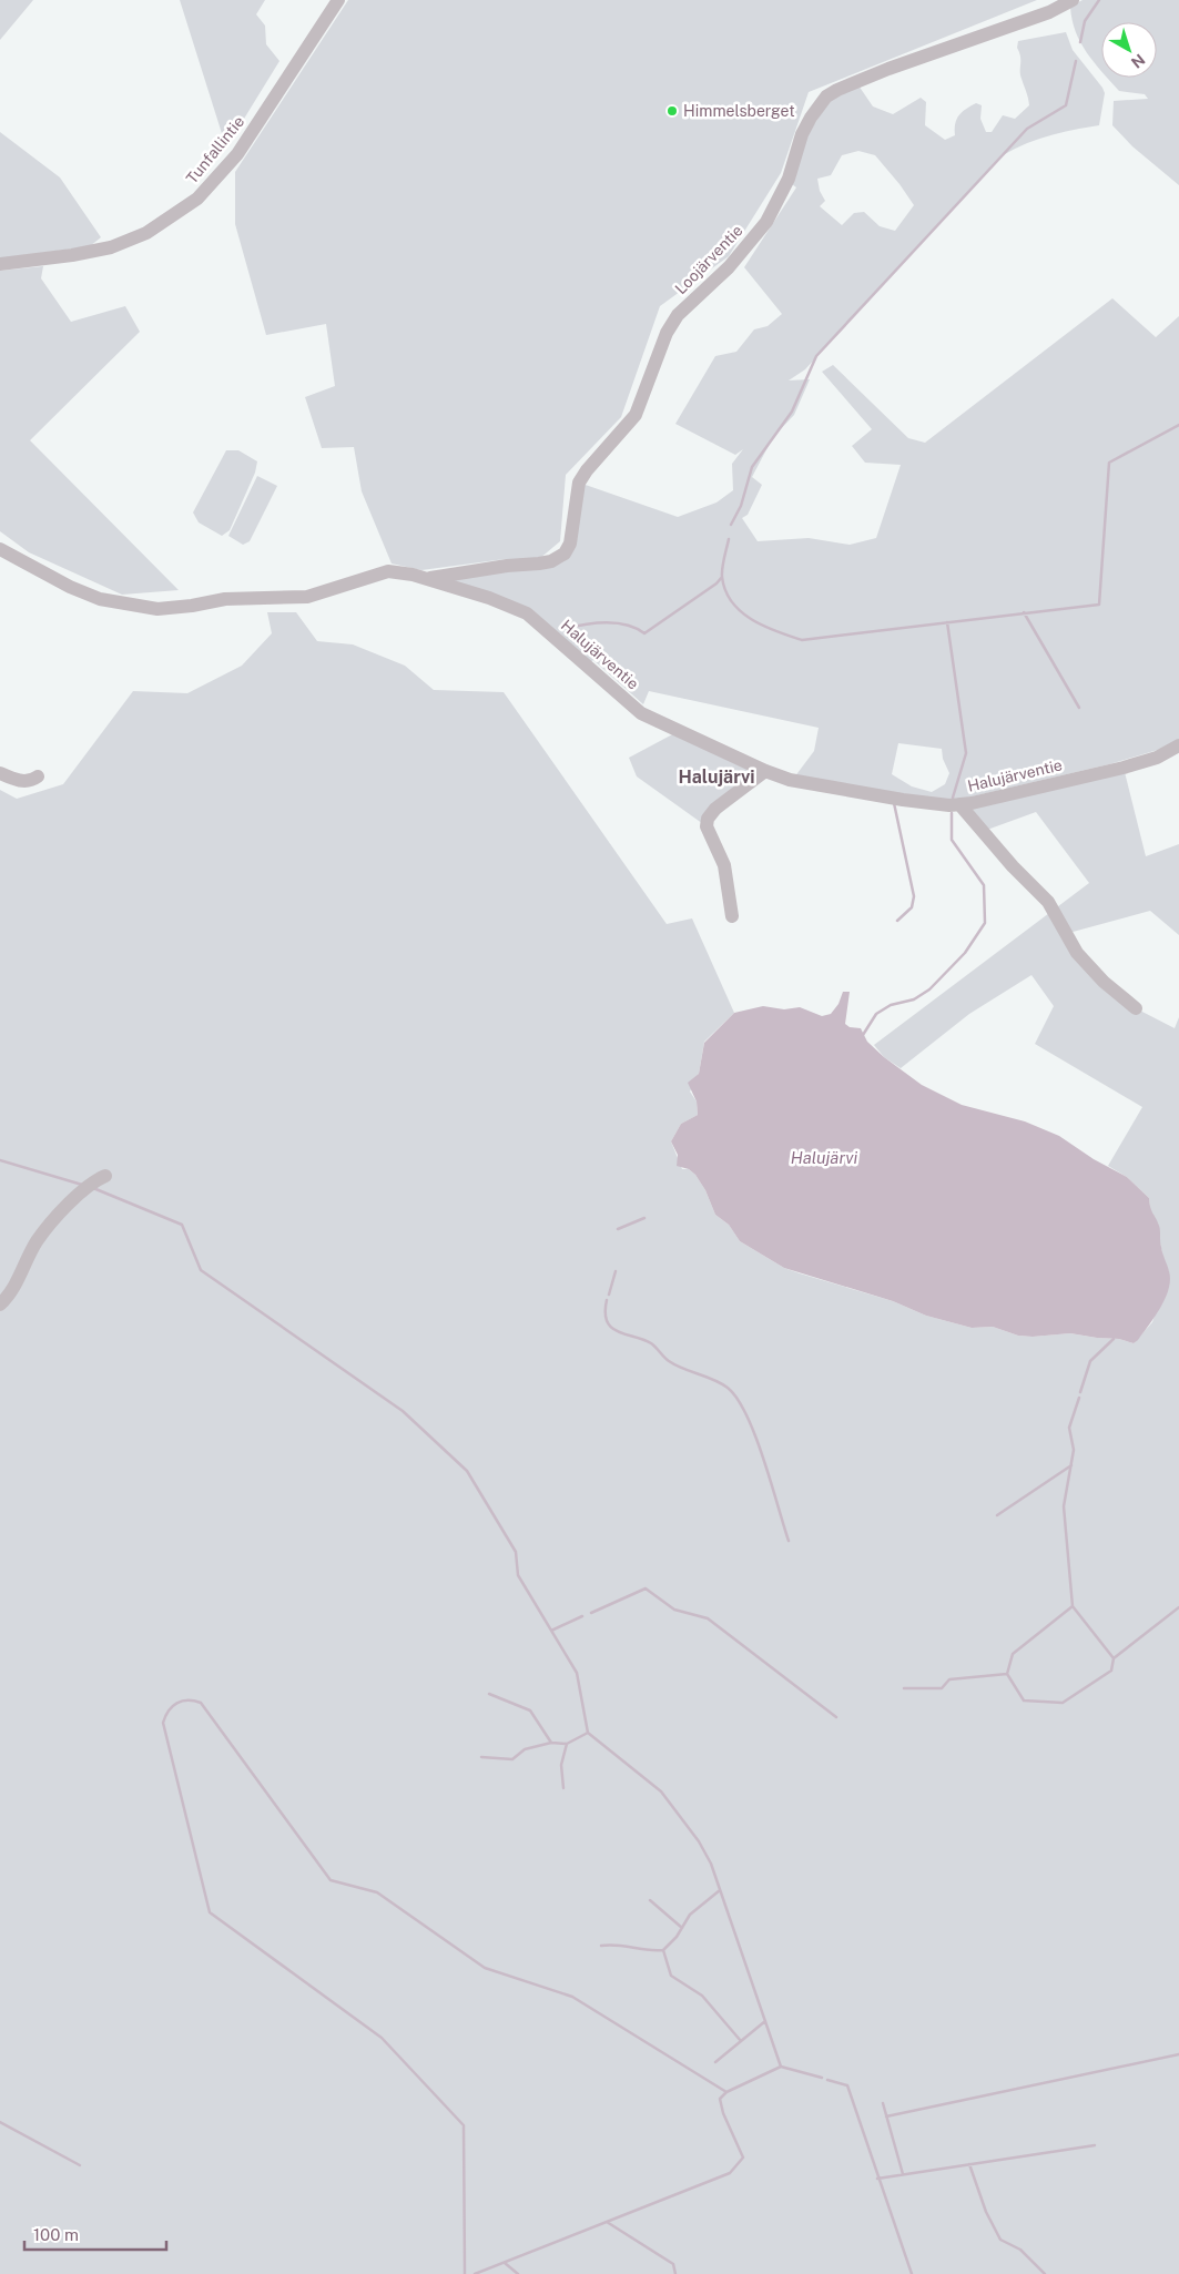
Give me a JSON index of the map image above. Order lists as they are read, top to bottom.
{
  "streets": {
    "street": ["Tunfallintie", "Loojärventie", "Halujärventie"]
  },
  "crossings": [
    ["Loojärventie", "Halujärventie"]
  ],
  "districts": ["Halujärvi"],
  "water": ["Halujärvi"],
  "places": ["Himmelsberget"],
  "scale_bar": "100 m",
  "north": "bottom right"
}
